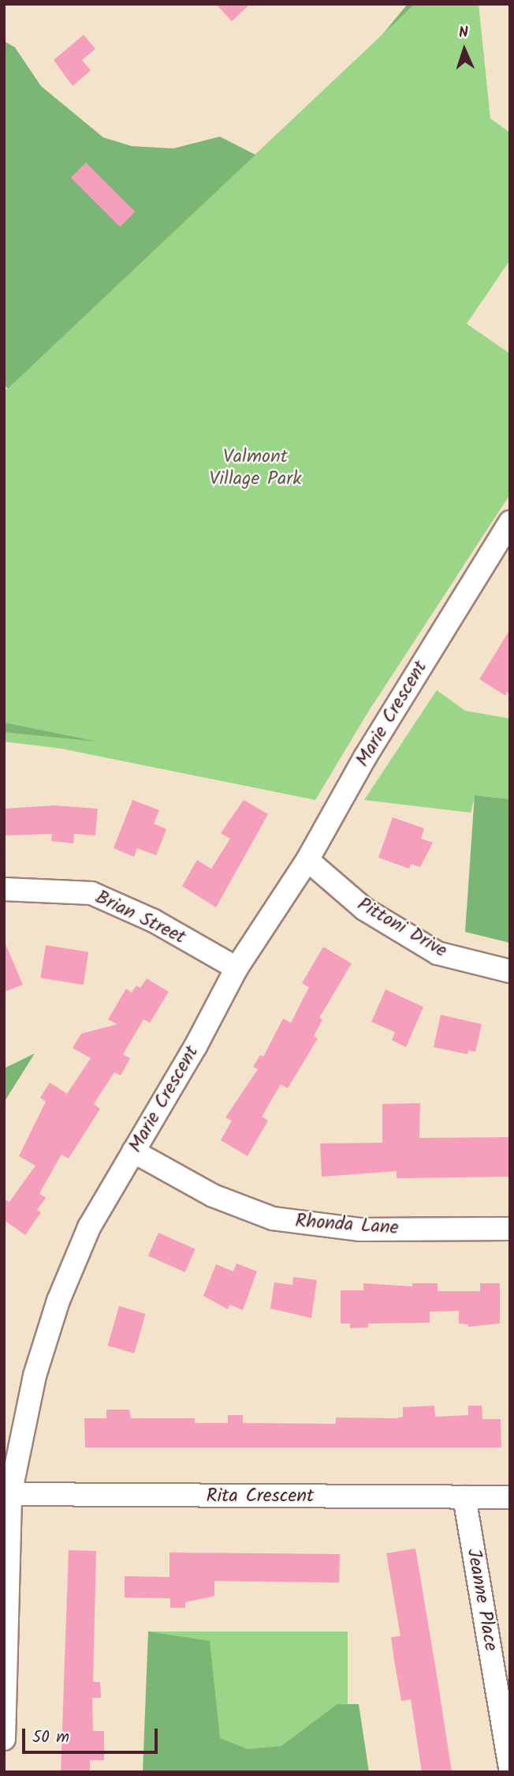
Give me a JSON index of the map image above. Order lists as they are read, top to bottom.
{
  "streets": {
    "street": [
      "Marie Crescent",
      "Brian Street",
      "Pittoni Drive",
      "Rhonda Lane",
      "Rita Crescent",
      "Jeanne Place"
    ]
  },
  "crossings": [
    ["Marie Crescent", "Brian Street"],
    ["Marie Crescent", "Pittoni Drive"],
    ["Marie Crescent", "Rhonda Lane"],
    ["Marie Crescent", "Rita Crescent"],
    ["Rita Crescent", "Jeanne Place"]
  ],
  "parks": ["Valmont Village Park"],
  "scale_bar": "50 m",
  "north": "top"
}
